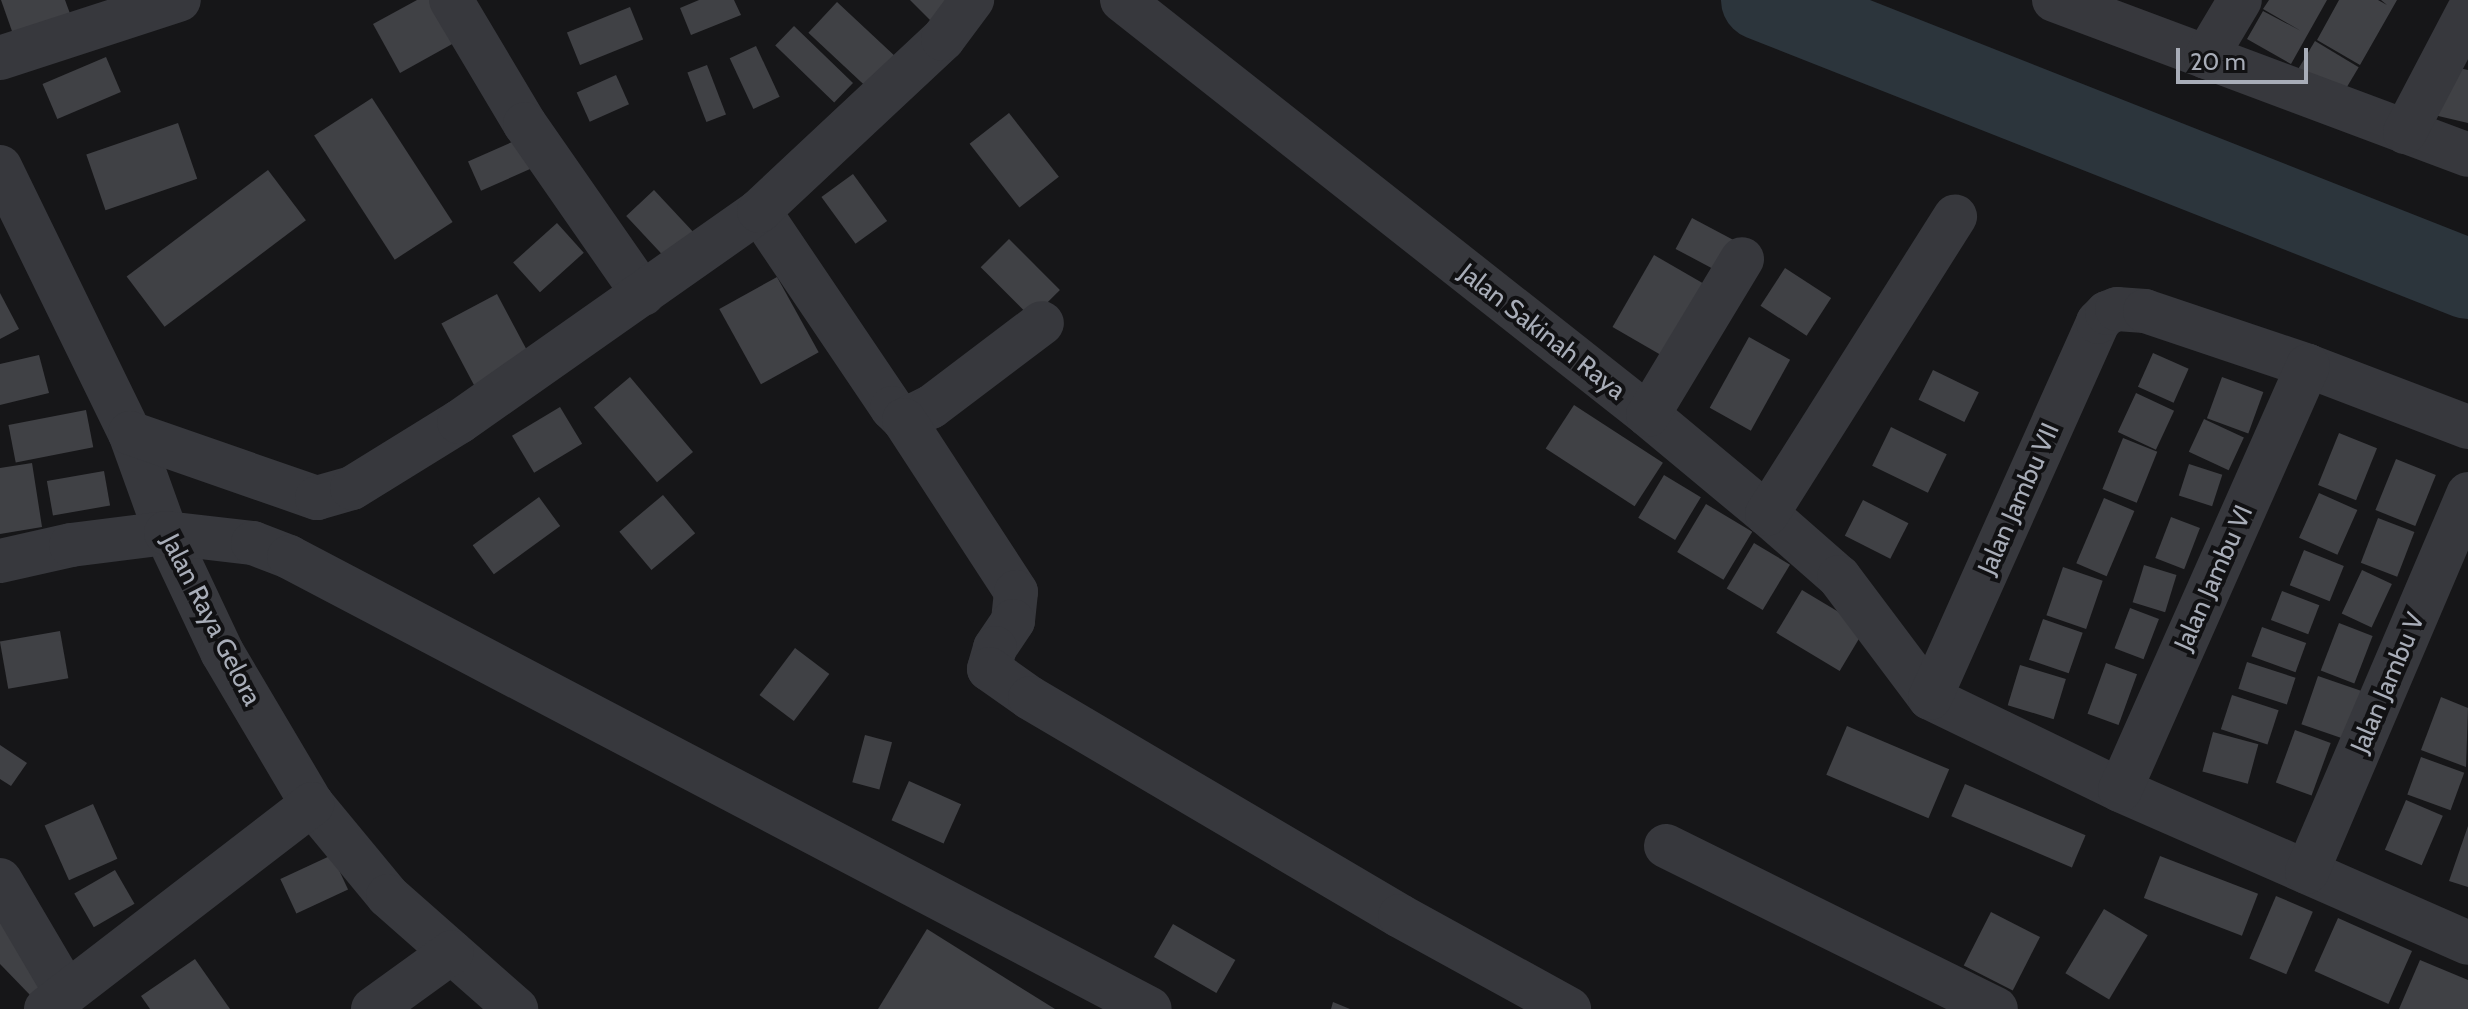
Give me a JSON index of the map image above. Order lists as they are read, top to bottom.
{
  "streets": {
    "street": [
      "Jalan Sakinah Raya",
      "Jalan Jambu VII",
      "Jalan Jambu VI",
      "Jalan Raya Gelora",
      "Jalan Jambu V"
    ]
  },
  "crossings": [
    ["Jalan Sakinah Raya", "Jalan Jambu VII"],
    ["Jalan Jambu VII", "Jalan Jambu VI"]
  ],
  "scale_bar": "20 m"
}
